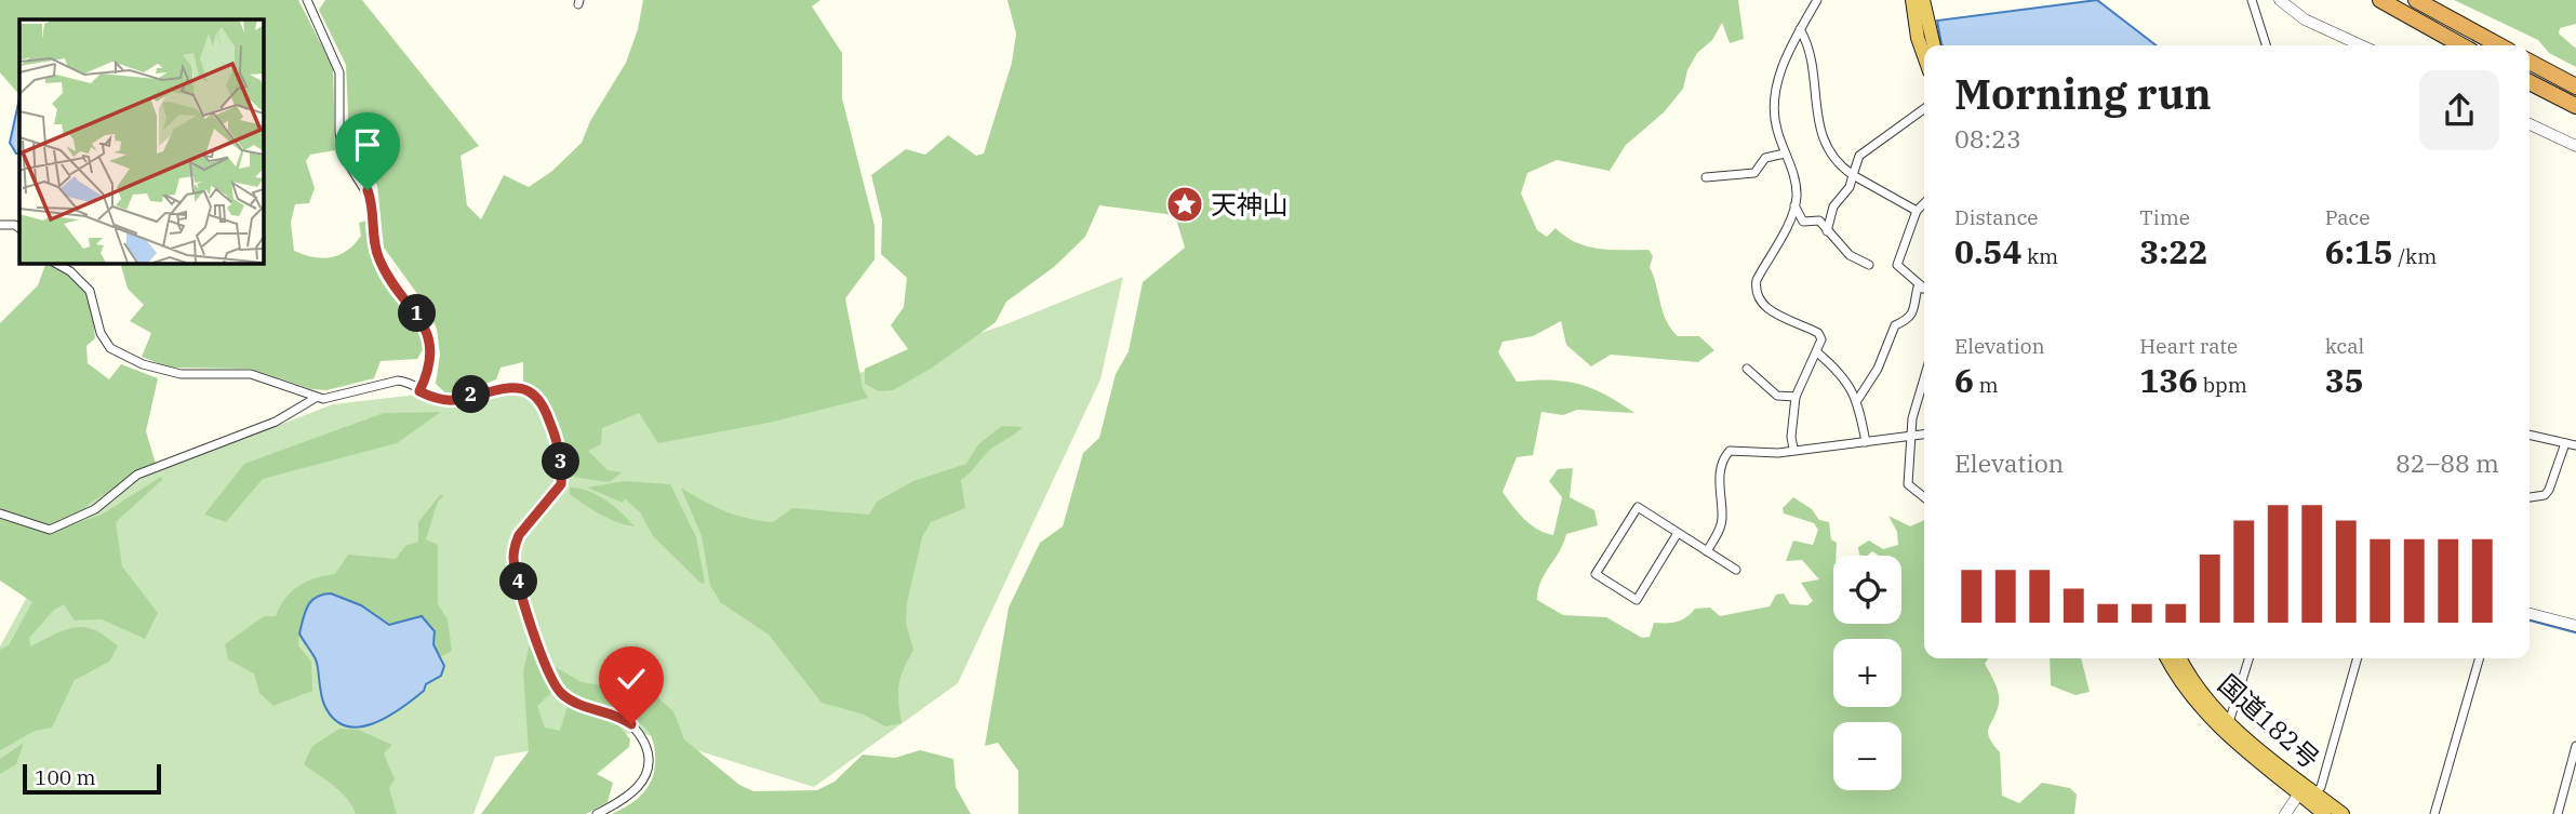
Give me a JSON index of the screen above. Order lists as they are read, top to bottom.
{
  "streets": {
    "highway": ["国道182号"]
  },
  "places": {
    "place": ["天神山"]
  },
  "scale_bar": "100 m",
  "page": {
    "heading": ["Morning run", "08:23"],
    "stats": [
      ["Distance", "0.54 km"],
      ["Time", "3:22"],
      ["Pace", "6:15 /km"],
      ["Elevation", "6 m"],
      ["Heart rate", "136 bpm"],
      ["kcal", "35"]
    ],
    "pins": [
      "1",
      "2",
      "3",
      "4"
    ],
    "chart": ["Elevation", "82–88 m"],
    "map_buttons": ["+", "−"],
    "scale": "100 m"
  }
}
